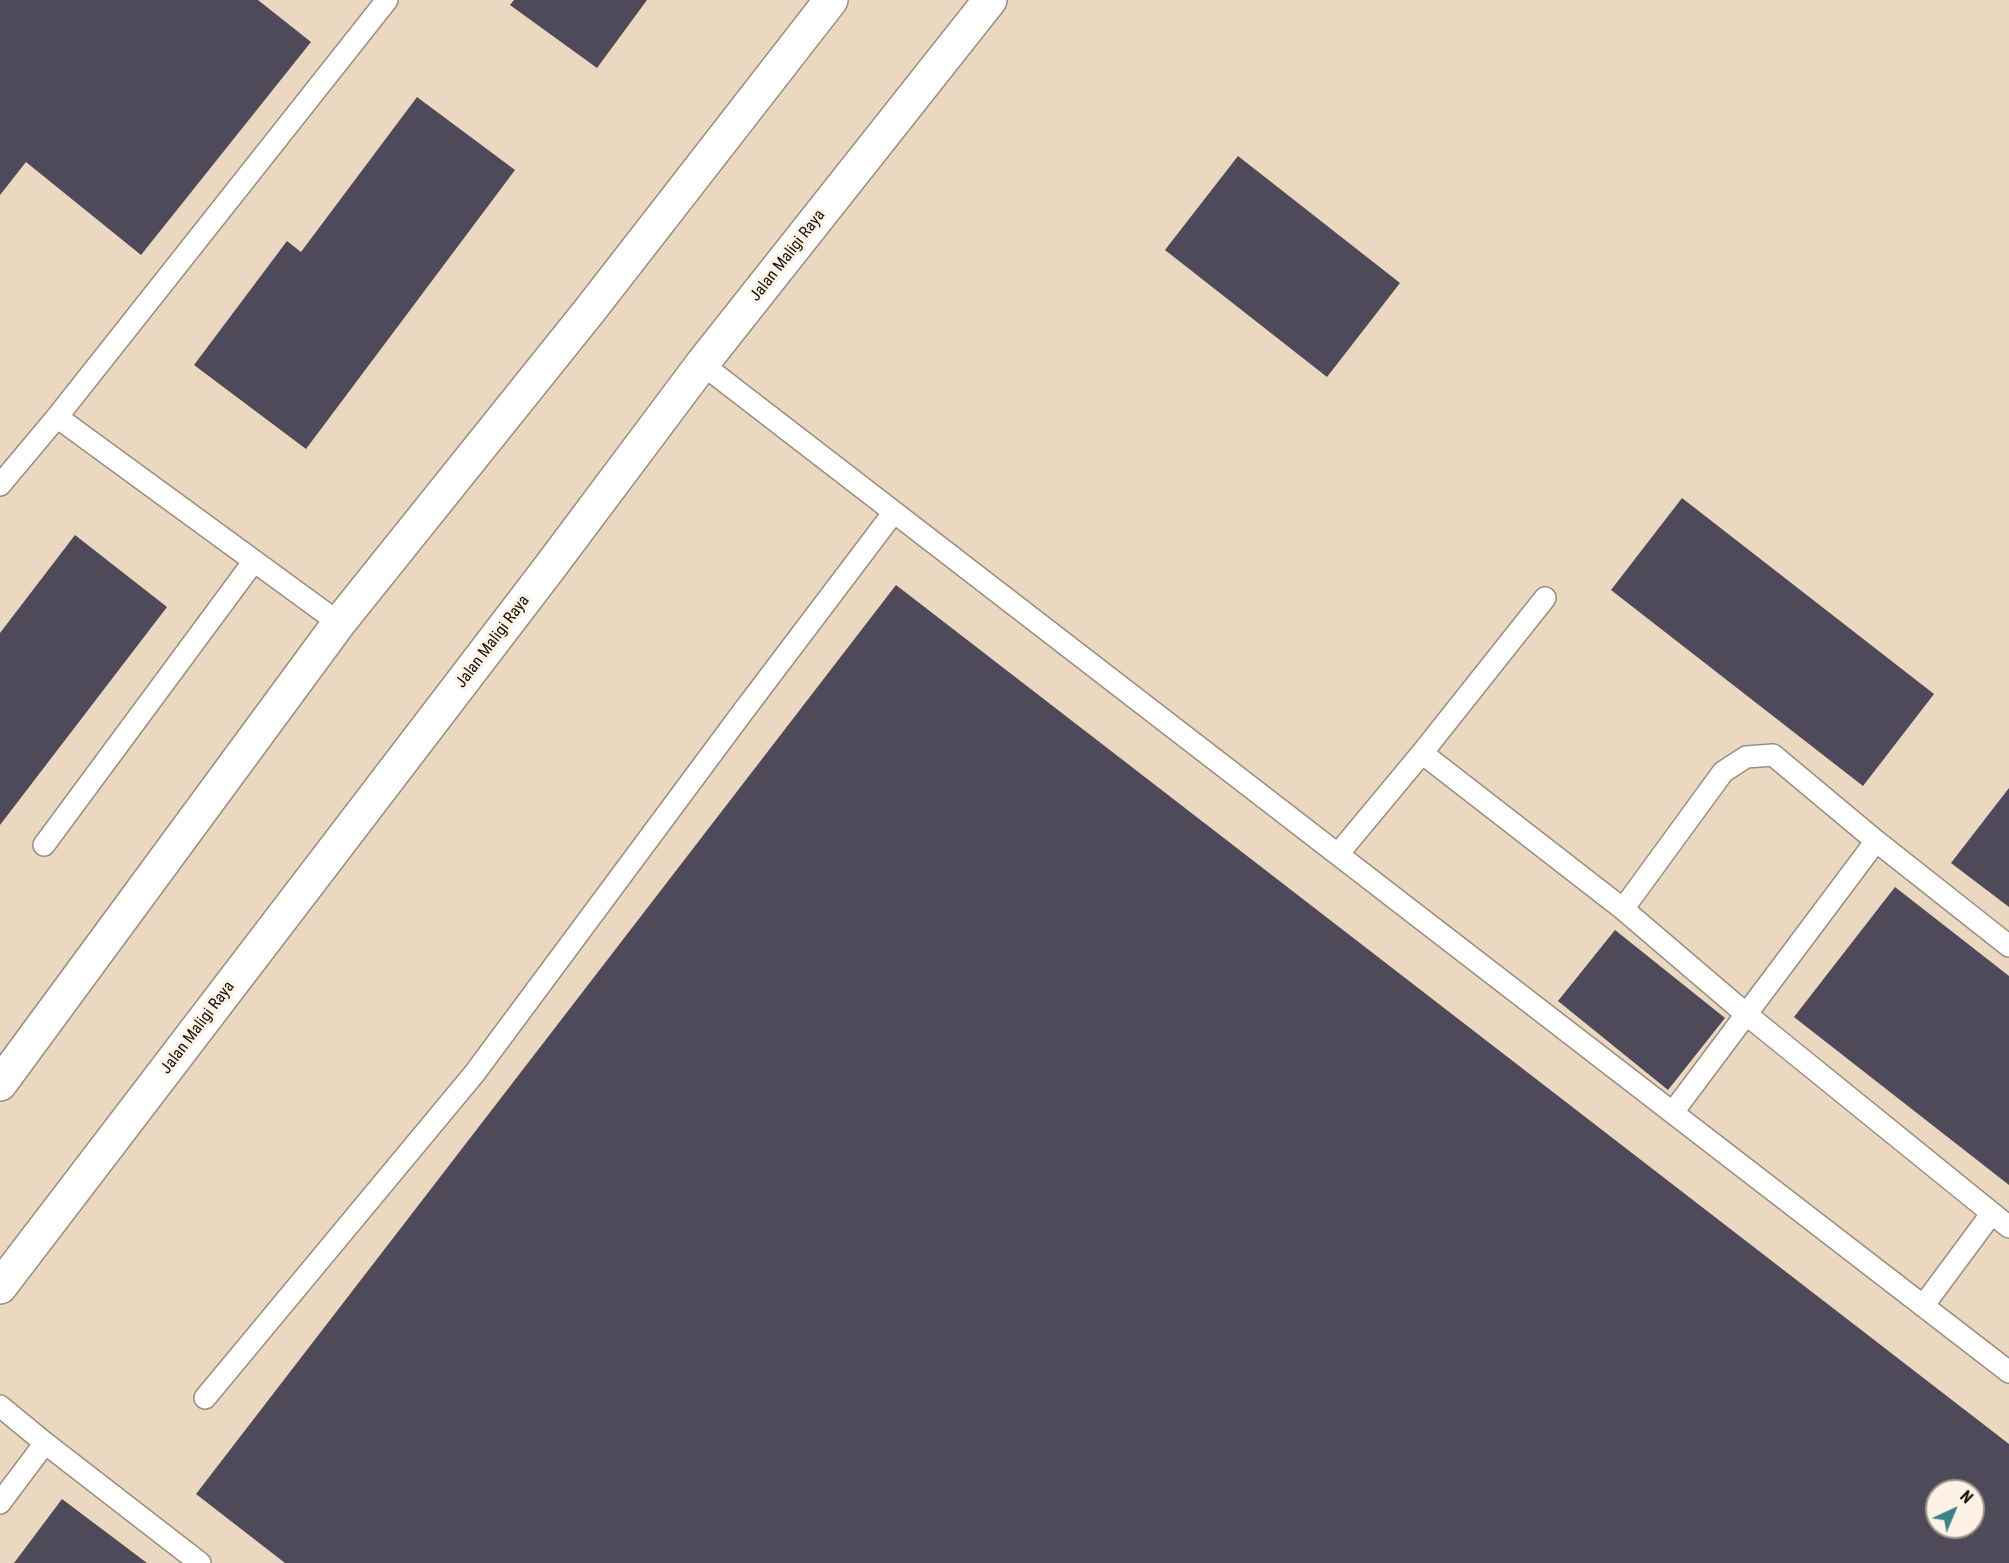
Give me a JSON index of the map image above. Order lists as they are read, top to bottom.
{
  "streets": {
    "street": ["Jalan Maligi Raya"]
  },
  "north": "top right"
}
